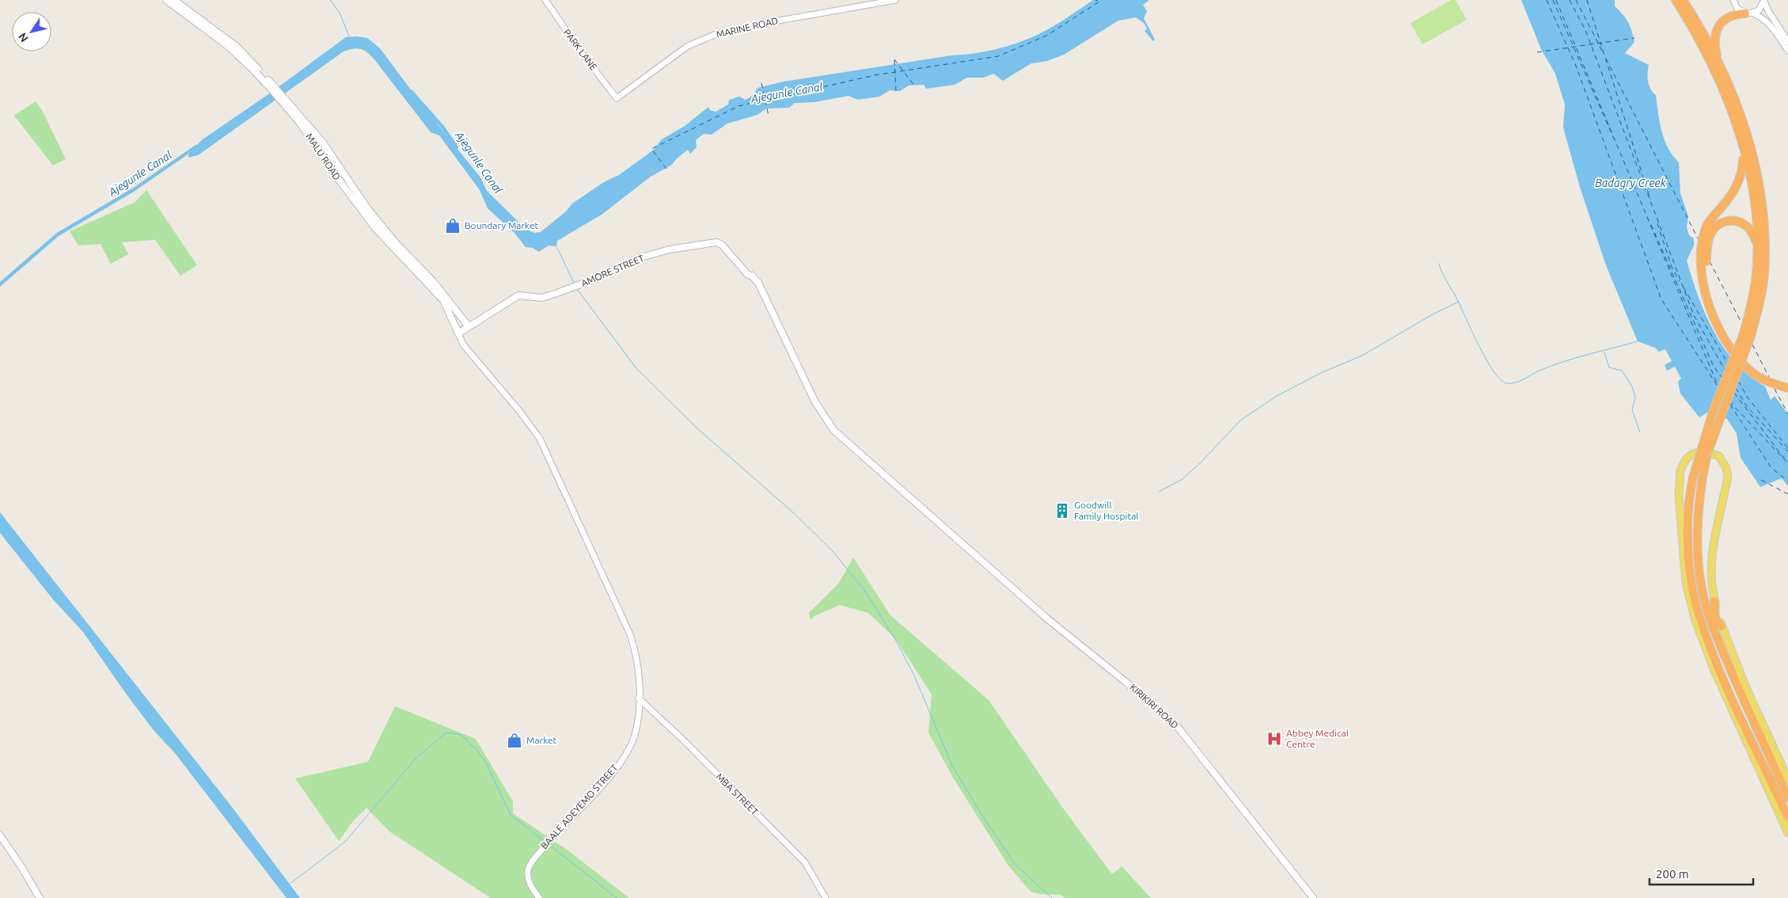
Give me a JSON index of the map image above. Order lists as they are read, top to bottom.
{
  "streets": {
    "main road": ["MALU ROAD", "AMORE STREET", "KIRIKIRI ROAD"],
    "street": [
      "MARINE ROAD",
      "PARK LANE",
      "MBA STREET",
      "BAALE ADEYEMO STREET"
    ]
  },
  "crossings": [
    ["MARINE ROAD", "PARK LANE"],
    ["MALU ROAD", "AMORE STREET"],
    ["MALU ROAD", "BAALE ADEYEMO STREET"],
    ["AMORE STREET", "KIRIKIRI ROAD"],
    ["AMORE STREET", "BAALE ADEYEMO STREET"],
    ["MBA STREET", "BAALE ADEYEMO STREET"]
  ],
  "water": ["Ajegunle Canal", "Badagry Creek"],
  "places": {
    "shop": ["Boundary Market", "Market"],
    "building": ["Goodwill Family Hospital"],
    "hospital": ["Abbey Medical Centre"]
  },
  "scale_bar": "200 m",
  "north": "bottom left"
}
